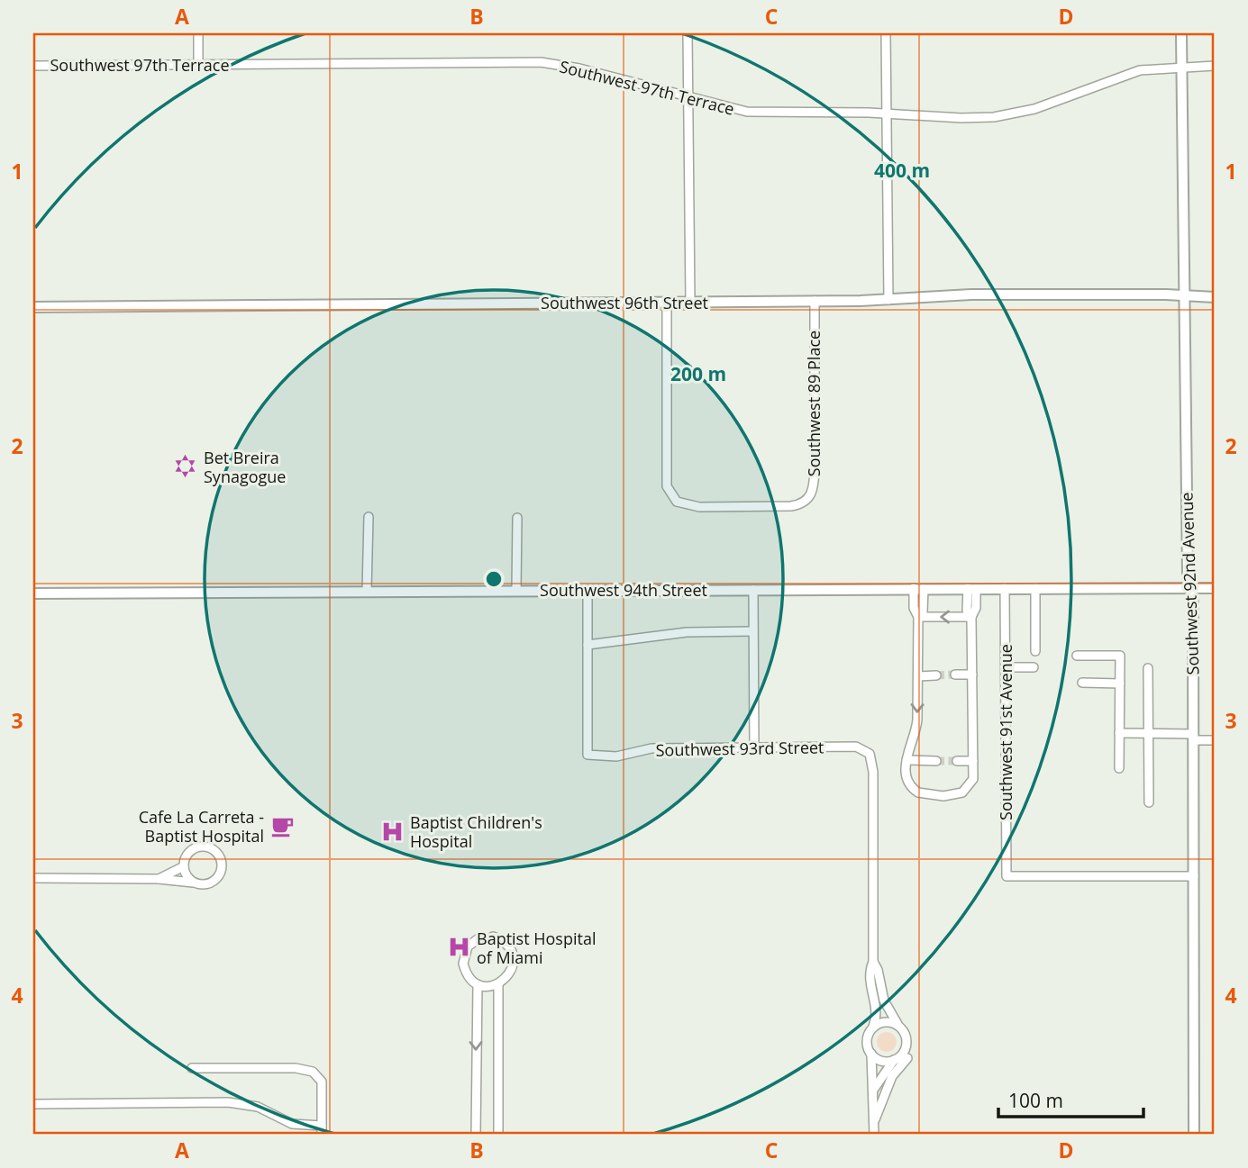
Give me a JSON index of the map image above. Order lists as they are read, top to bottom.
{
  "streets": {
    "street": [
      "Southwest 97th Terrace",
      "Southwest 96th Street",
      "Southwest 89 Place",
      "Southwest 92nd Avenue",
      "Southwest 94th Street",
      "Southwest 91st Avenue",
      "Southwest 93rd Street"
    ]
  },
  "crossings": [
    ["Southwest 97th Terrace", "Southwest 92nd Avenue"],
    ["Southwest 96th Street", "Southwest 89 Place"],
    ["Southwest 96th Street", "Southwest 92nd Avenue"],
    ["Southwest 92nd Avenue", "Southwest 94th Street"],
    ["Southwest 92nd Avenue", "Southwest 91st Avenue"],
    ["Southwest 94th Street", "Southwest 91st Avenue"]
  ],
  "places": {
    "synagogue": ["Bet Breira Synagogue"],
    "cafe": ["Cafe La Carreta - Baptist Hospital"],
    "hospital": ["Baptist Children's Hospital", "Baptist Hospital of Miami"]
  },
  "scale_bar": "100 m",
  "grid": {
    "columns": [
      "A",
      "B",
      "C",
      "D"
    ],
    "rows": [
      "1",
      "2",
      "3",
      "4"
    ]
  },
  "rings": ["400 m", "200 m"]
}
